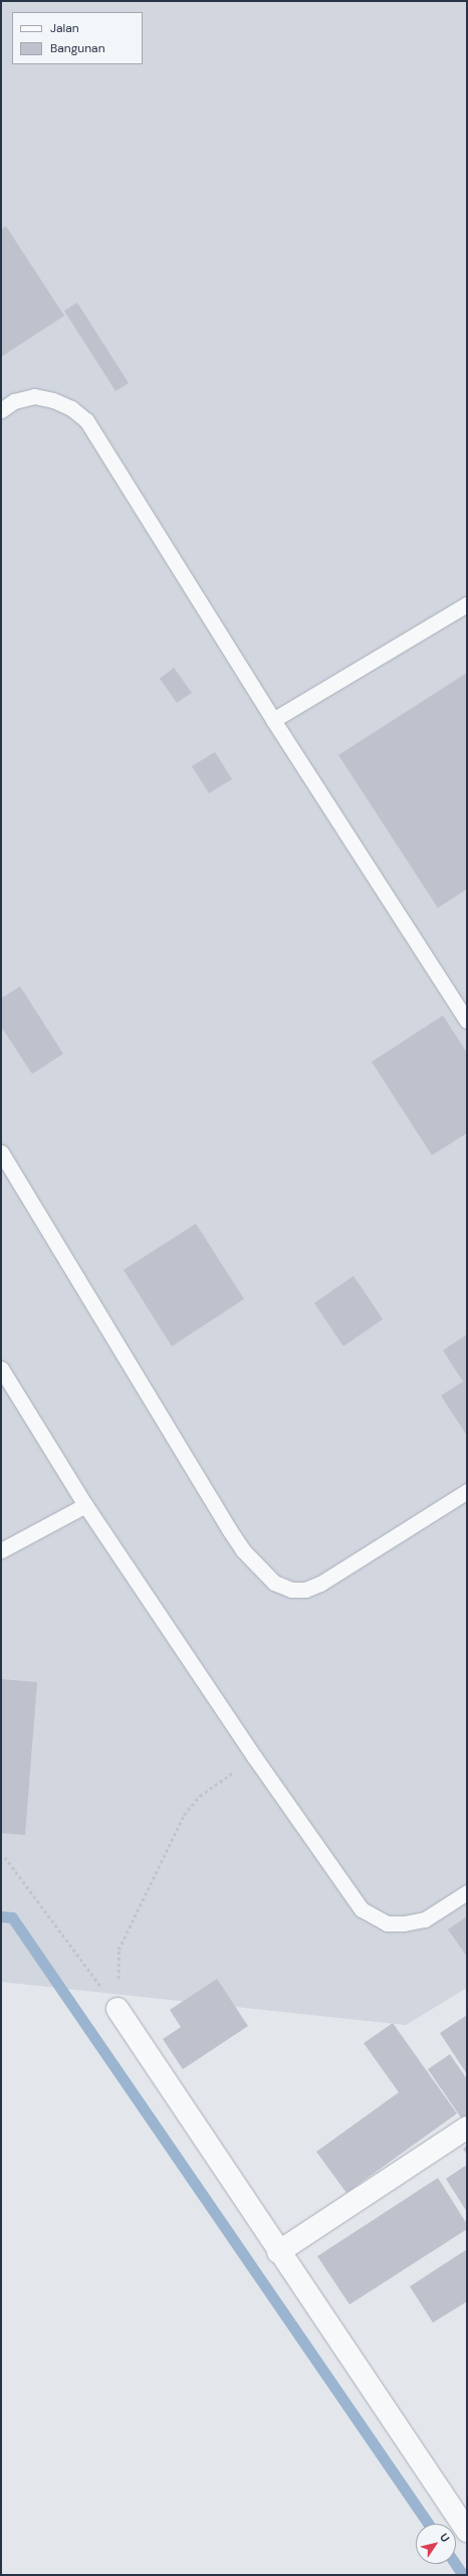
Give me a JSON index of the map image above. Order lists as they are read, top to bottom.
{
  "legend": ["Jalan", "Bangunan"],
  "north": "top right"
}
